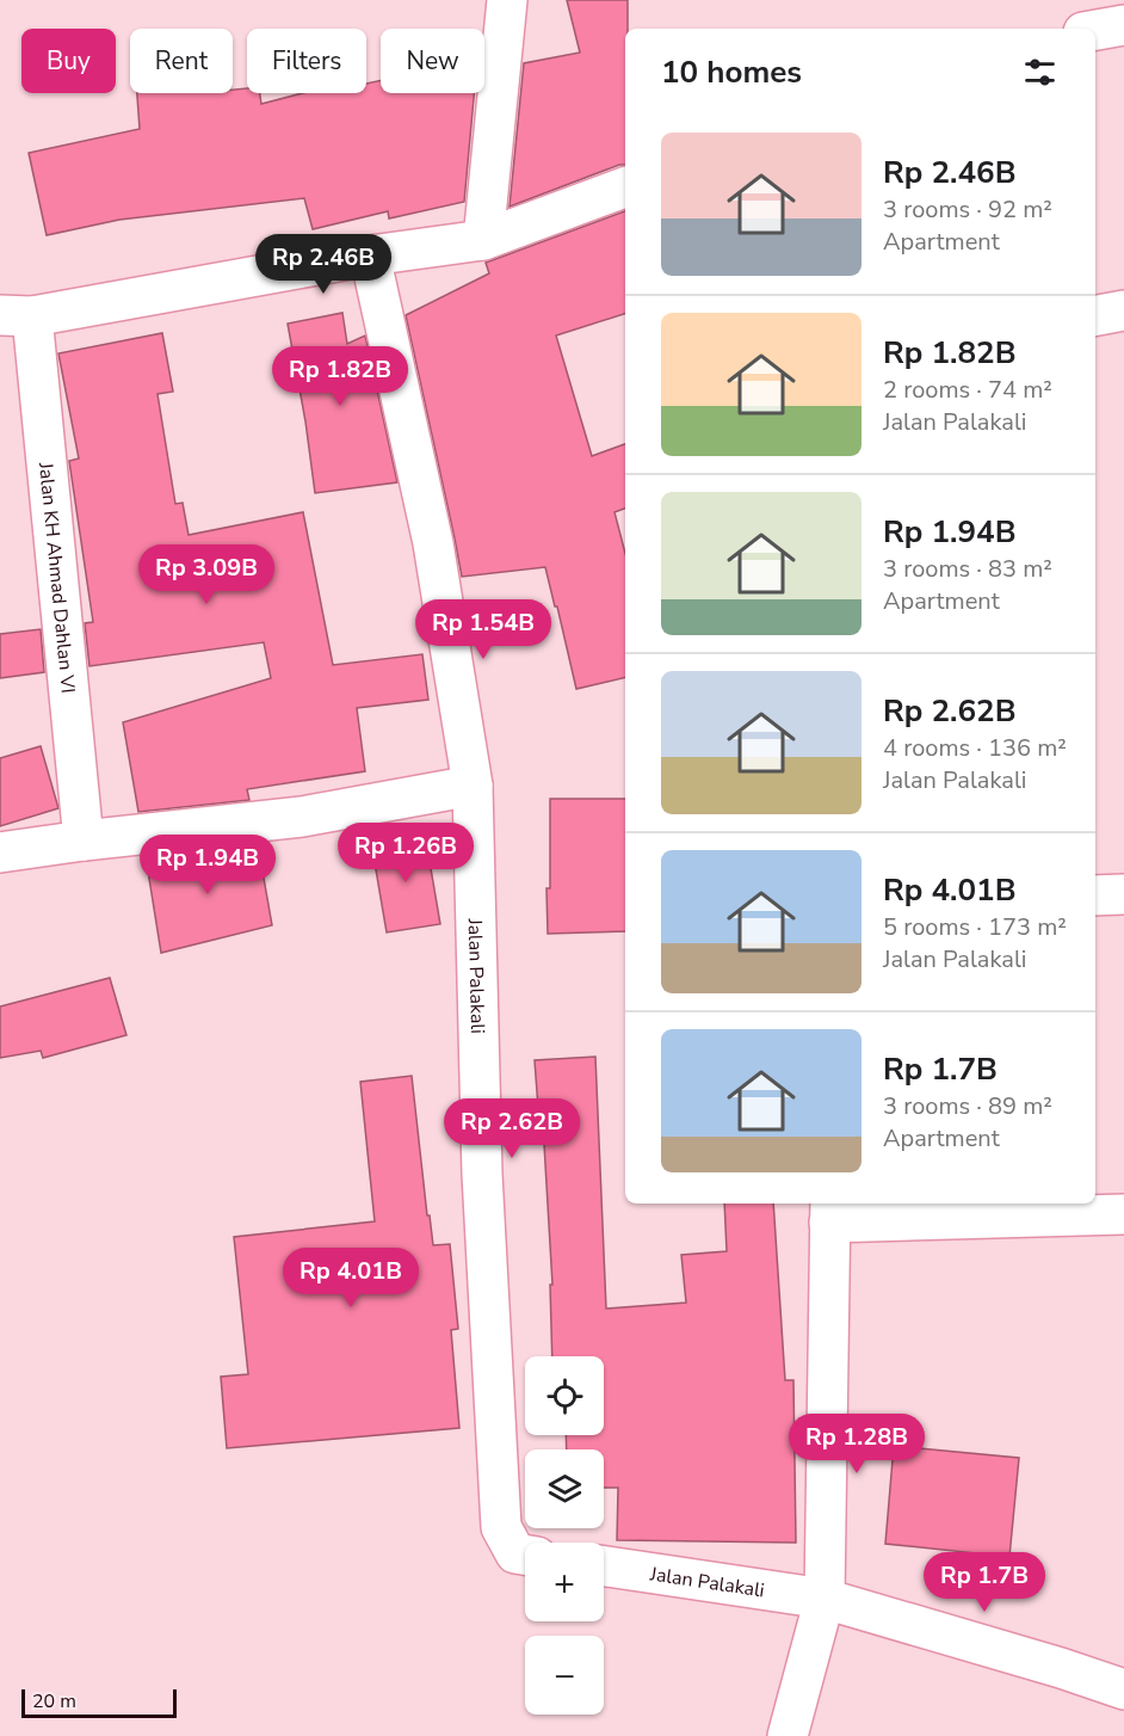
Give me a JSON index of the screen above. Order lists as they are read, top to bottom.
{
  "streets": {
    "street": ["Jalan KH Ahmad Dahlan VI", "Jalan Palakali"]
  },
  "crossings": [
    ["Jalan KH Ahmad Dahlan VI", "Jalan Palakali"]
  ],
  "scale_bar": "20 m",
  "page": {
    "chip": [
      "Buy",
      "Rent",
      "Filters",
      "New"
    ],
    "heading": "10 homes",
    "list": [
      {
        "name": "Rp 2.46B",
        "note": "3 rooms · 92 m² · Apartment"
      },
      {
        "name": "Rp 1.82B",
        "note": "2 rooms · 74 m² · Jalan Palakali"
      },
      {
        "name": "Rp 1.94B",
        "note": "3 rooms · 83 m² · Apartment"
      },
      {
        "name": "Rp 2.62B",
        "note": "4 rooms · 136 m² · Jalan Palakali"
      },
      {
        "name": "Rp 4.01B",
        "note": "5 rooms · 173 m² · Jalan Palakali"
      },
      {
        "name": "Rp 1.7B",
        "note": "3 rooms · 89 m² · Apartment"
      }
    ],
    "price": [
      "Rp 2.46B",
      "Rp 1.82B",
      "Rp 3.09B",
      "Rp 1.54B",
      "Rp 1.26B",
      "Rp 1.94B",
      "Rp 2.62B",
      "Rp 4.01B",
      "Rp 1.28B",
      "Rp 1.7B"
    ],
    "map_buttons": ["+", "−"],
    "scale": "20 m"
  }
}
